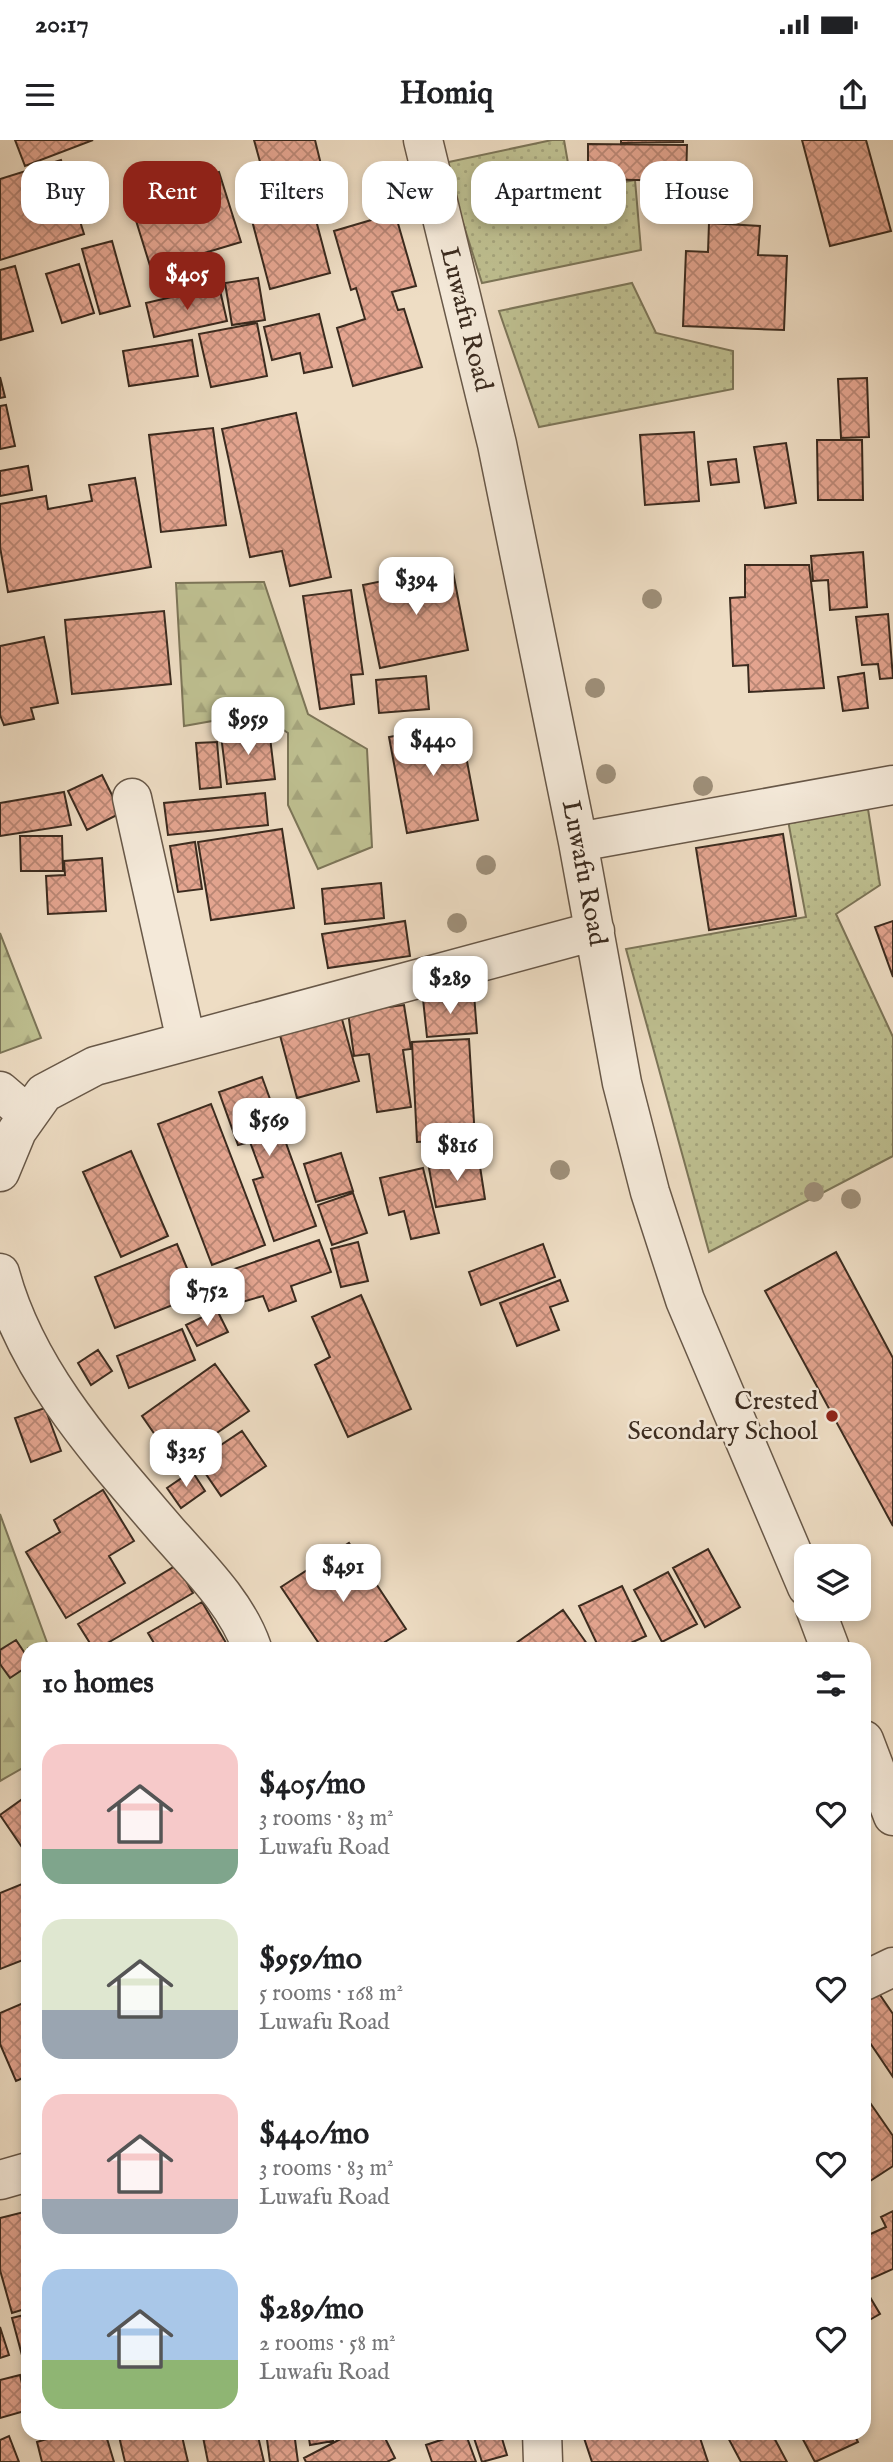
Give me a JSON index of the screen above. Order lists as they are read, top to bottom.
{
  "streets": {
    "street": ["Luwafu Road"]
  },
  "places": ["Crested Secondary School"],
  "page": {
    "status": "20:17",
    "header": "Homiq",
    "chip": [
      "Buy",
      "Rent",
      "Filters",
      "New",
      "Apartment",
      "House"
    ],
    "price": [
      "$405",
      "$394",
      "$959",
      "$440",
      "$289",
      "$569",
      "$816",
      "$752",
      "$325",
      "$491"
    ],
    "heading": "10 homes",
    "list": [
      {
        "name": "$405/mo",
        "note": "3 rooms · 83 m² · Luwafu Road"
      },
      {
        "name": "$959/mo",
        "note": "5 rooms · 168 m² · Luwafu Road"
      },
      {
        "name": "$440/mo",
        "note": "3 rooms · 83 m² · Luwafu Road"
      },
      {
        "name": "$289/mo",
        "note": "2 rooms · 58 m² · Luwafu Road"
      }
    ]
  }
}
